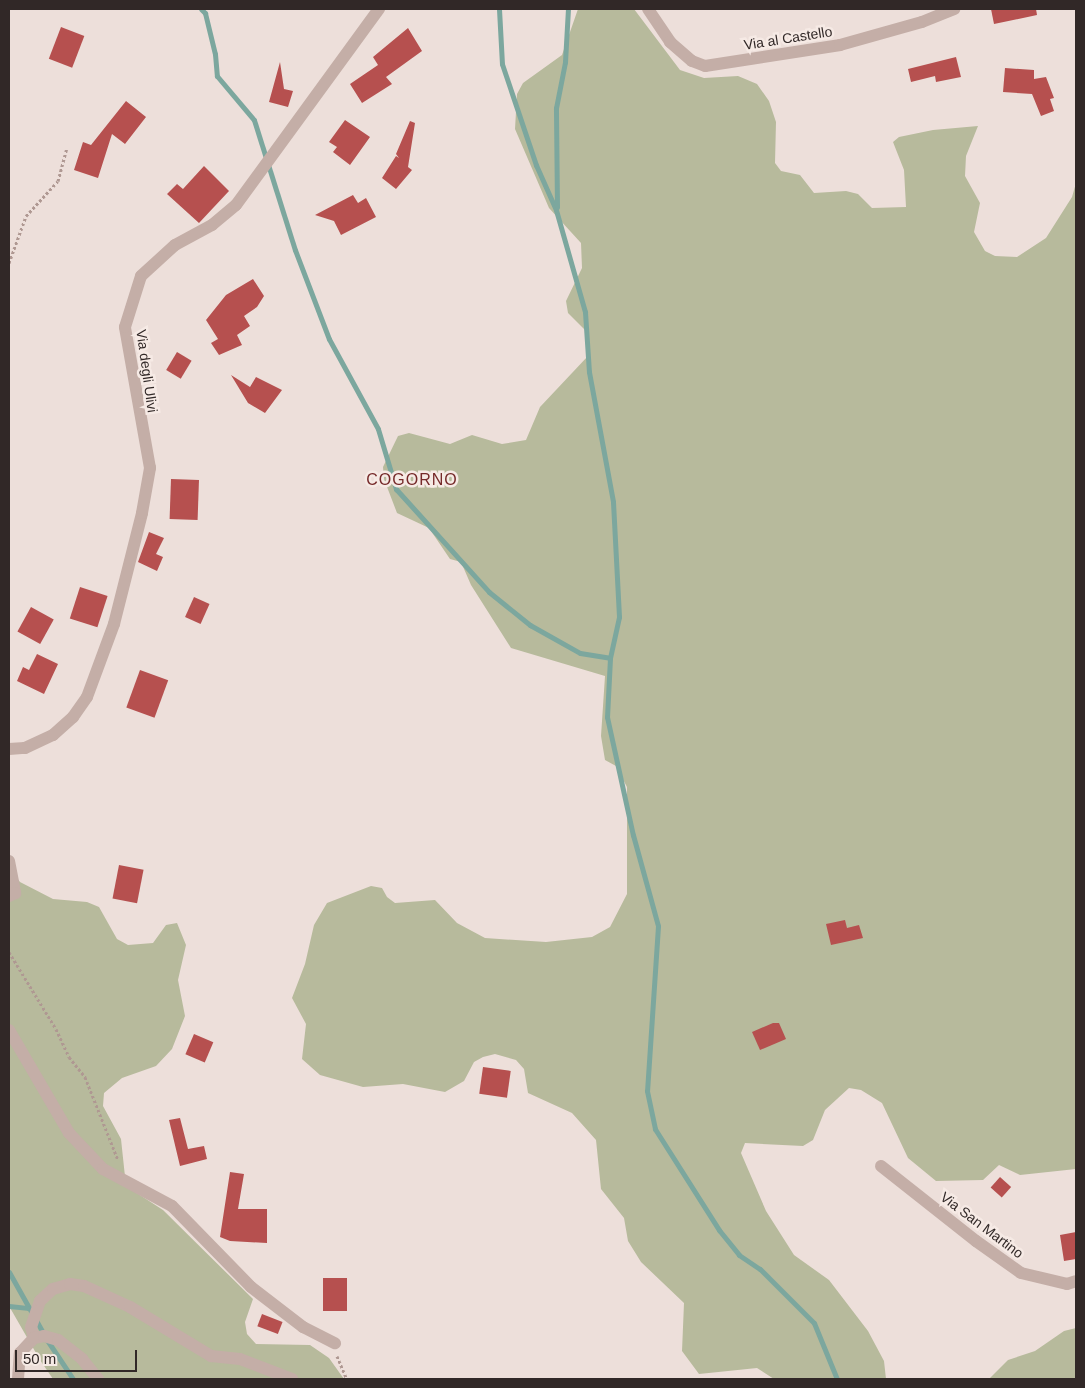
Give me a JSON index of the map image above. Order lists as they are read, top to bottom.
{
  "streets": {
    "street": ["Via al Castello", "Via degli Ulivi", "Via San Martino"]
  },
  "districts": ["COGORNO"],
  "scale_bar": "50 m"
}
